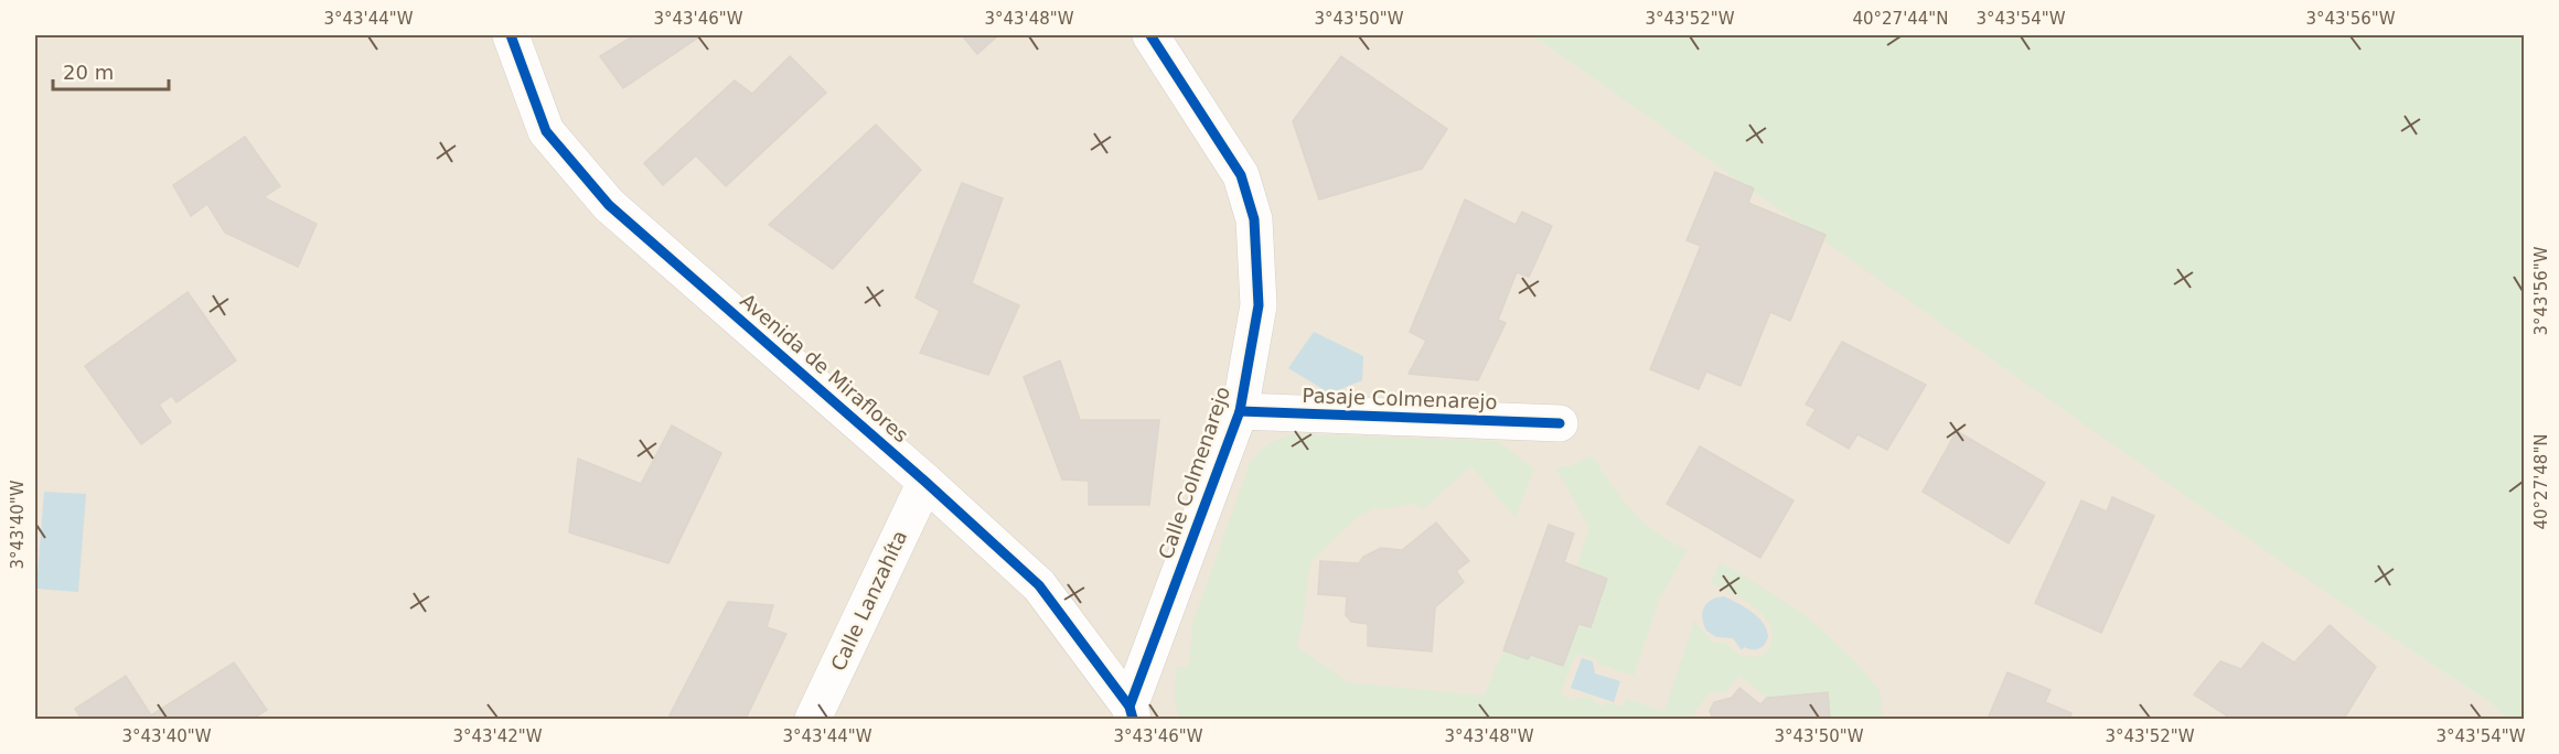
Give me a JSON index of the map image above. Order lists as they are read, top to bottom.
{
  "streets": {
    "street": [
      "Avenida de Miraflores",
      "Pasaje Colmenarejo",
      "Calle Colmenarejo",
      "Calle Lanzahíta"
    ]
  },
  "crossings": [
    ["Avenida de Miraflores", "Calle Colmenarejo"],
    ["Avenida de Miraflores", "Calle Lanzahíta"],
    ["Pasaje Colmenarejo", "Calle Colmenarejo"]
  ],
  "scale_bar": "20 m",
  "coordinates": [
    "3°43'44\"W",
    "3°43'46\"W",
    "3°43'48\"W",
    "3°43'50\"W",
    "3°43'52\"W",
    "40°27'44\"N",
    "3°43'54\"W",
    "3°43'56\"W",
    "40°27'48\"N",
    "3°43'40\"W",
    "3°43'42\"W"
  ]
}
